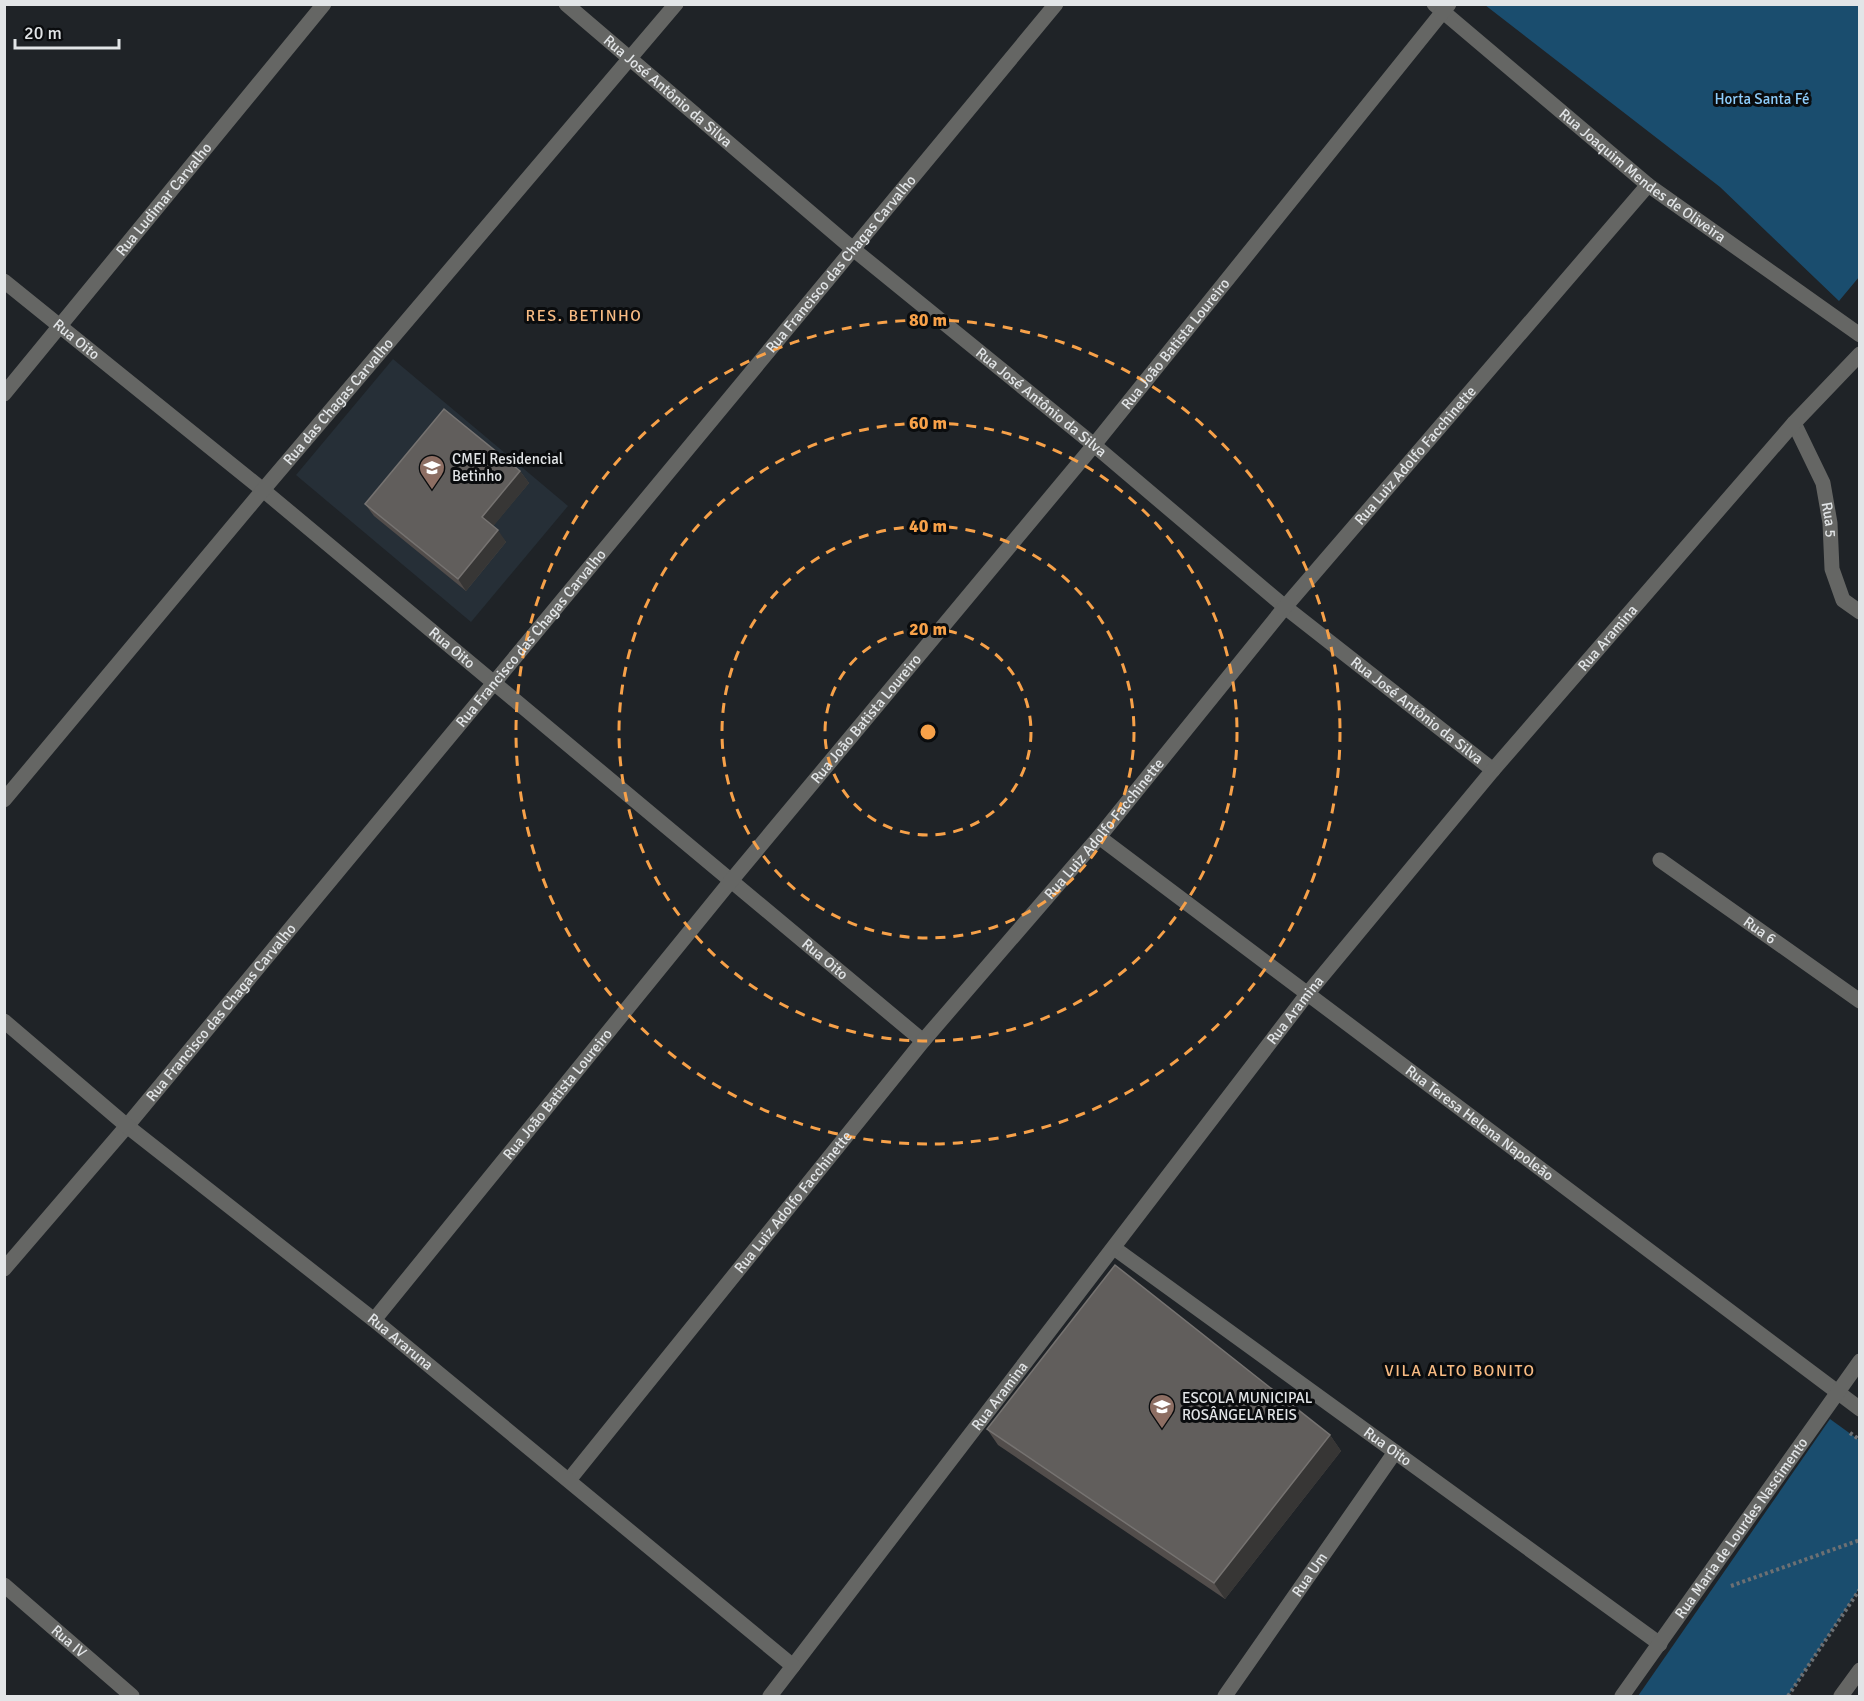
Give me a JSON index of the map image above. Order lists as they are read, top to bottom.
{
  "streets": {
    "street": [
      "Rua José Antônio da Silva",
      "Rua Joaquim Mendes de Oliveira",
      "Rua Ludimar Carvalho",
      "Rua Francisco das Chagas Carvalho",
      "Rua Oito",
      "Rua João Batista Loureiro",
      "Rua das Chagas Carvalho",
      "Rua Luiz Adolfo Facchinette",
      "Rua 5",
      "Rua Aramina",
      "Rua 6",
      "Rua Teresa Helena Napoleão",
      "Rua Araruna",
      "Rua Maria de Lourdes Nascimento",
      "Rua Um",
      "Rua IV"
    ]
  },
  "crossings": [
    ["Rua José Antônio da Silva", "Rua Francisco das Chagas Carvalho"],
    ["Rua José Antônio da Silva", "Rua João Batista Loureiro"],
    ["Rua José Antônio da Silva", "Rua das Chagas Carvalho"],
    ["Rua José Antônio da Silva", "Rua Luiz Adolfo Facchinette"],
    ["Rua José Antônio da Silva", "Rua Aramina"],
    ["Rua Joaquim Mendes de Oliveira", "Rua João Batista Loureiro"],
    ["Rua Joaquim Mendes de Oliveira", "Rua Luiz Adolfo Facchinette"],
    ["Rua Ludimar Carvalho", "Rua Oito"],
    ["Rua Francisco das Chagas Carvalho", "Rua Oito"],
    ["Rua Francisco das Chagas Carvalho", "Rua Araruna"],
    ["Rua Oito", "Rua João Batista Loureiro"],
    ["Rua Oito", "Rua das Chagas Carvalho"],
    ["Rua Oito", "Rua Luiz Adolfo Facchinette"],
    ["Rua Oito", "Rua Aramina"],
    ["Rua Oito", "Rua Maria de Lourdes Nascimento"],
    ["Rua Oito", "Rua Um"],
    ["Rua João Batista Loureiro", "Rua Araruna"],
    ["Rua Luiz Adolfo Facchinette", "Rua Teresa Helena Napoleão"],
    ["Rua Luiz Adolfo Facchinette", "Rua Araruna"],
    ["Rua 5", "Rua Aramina"],
    ["Rua Aramina", "Rua Teresa Helena Napoleão"],
    ["Rua Aramina", "Rua Araruna"],
    ["Rua Teresa Helena Napoleão", "Rua Maria de Lourdes Nascimento"]
  ],
  "districts": ["RES. BETINHO", "VILA ALTO BONITO"],
  "parks": ["Horta Santa Fé"],
  "places": {
    "school or university": ["CMEI Residencial Betinho", "ESCOLA MUNICIPAL ROSÂNGELA REIS"]
  },
  "scale_bar": "20 m",
  "rings": [
    "80 m",
    "60 m",
    "40 m",
    "20 m"
  ]
}
